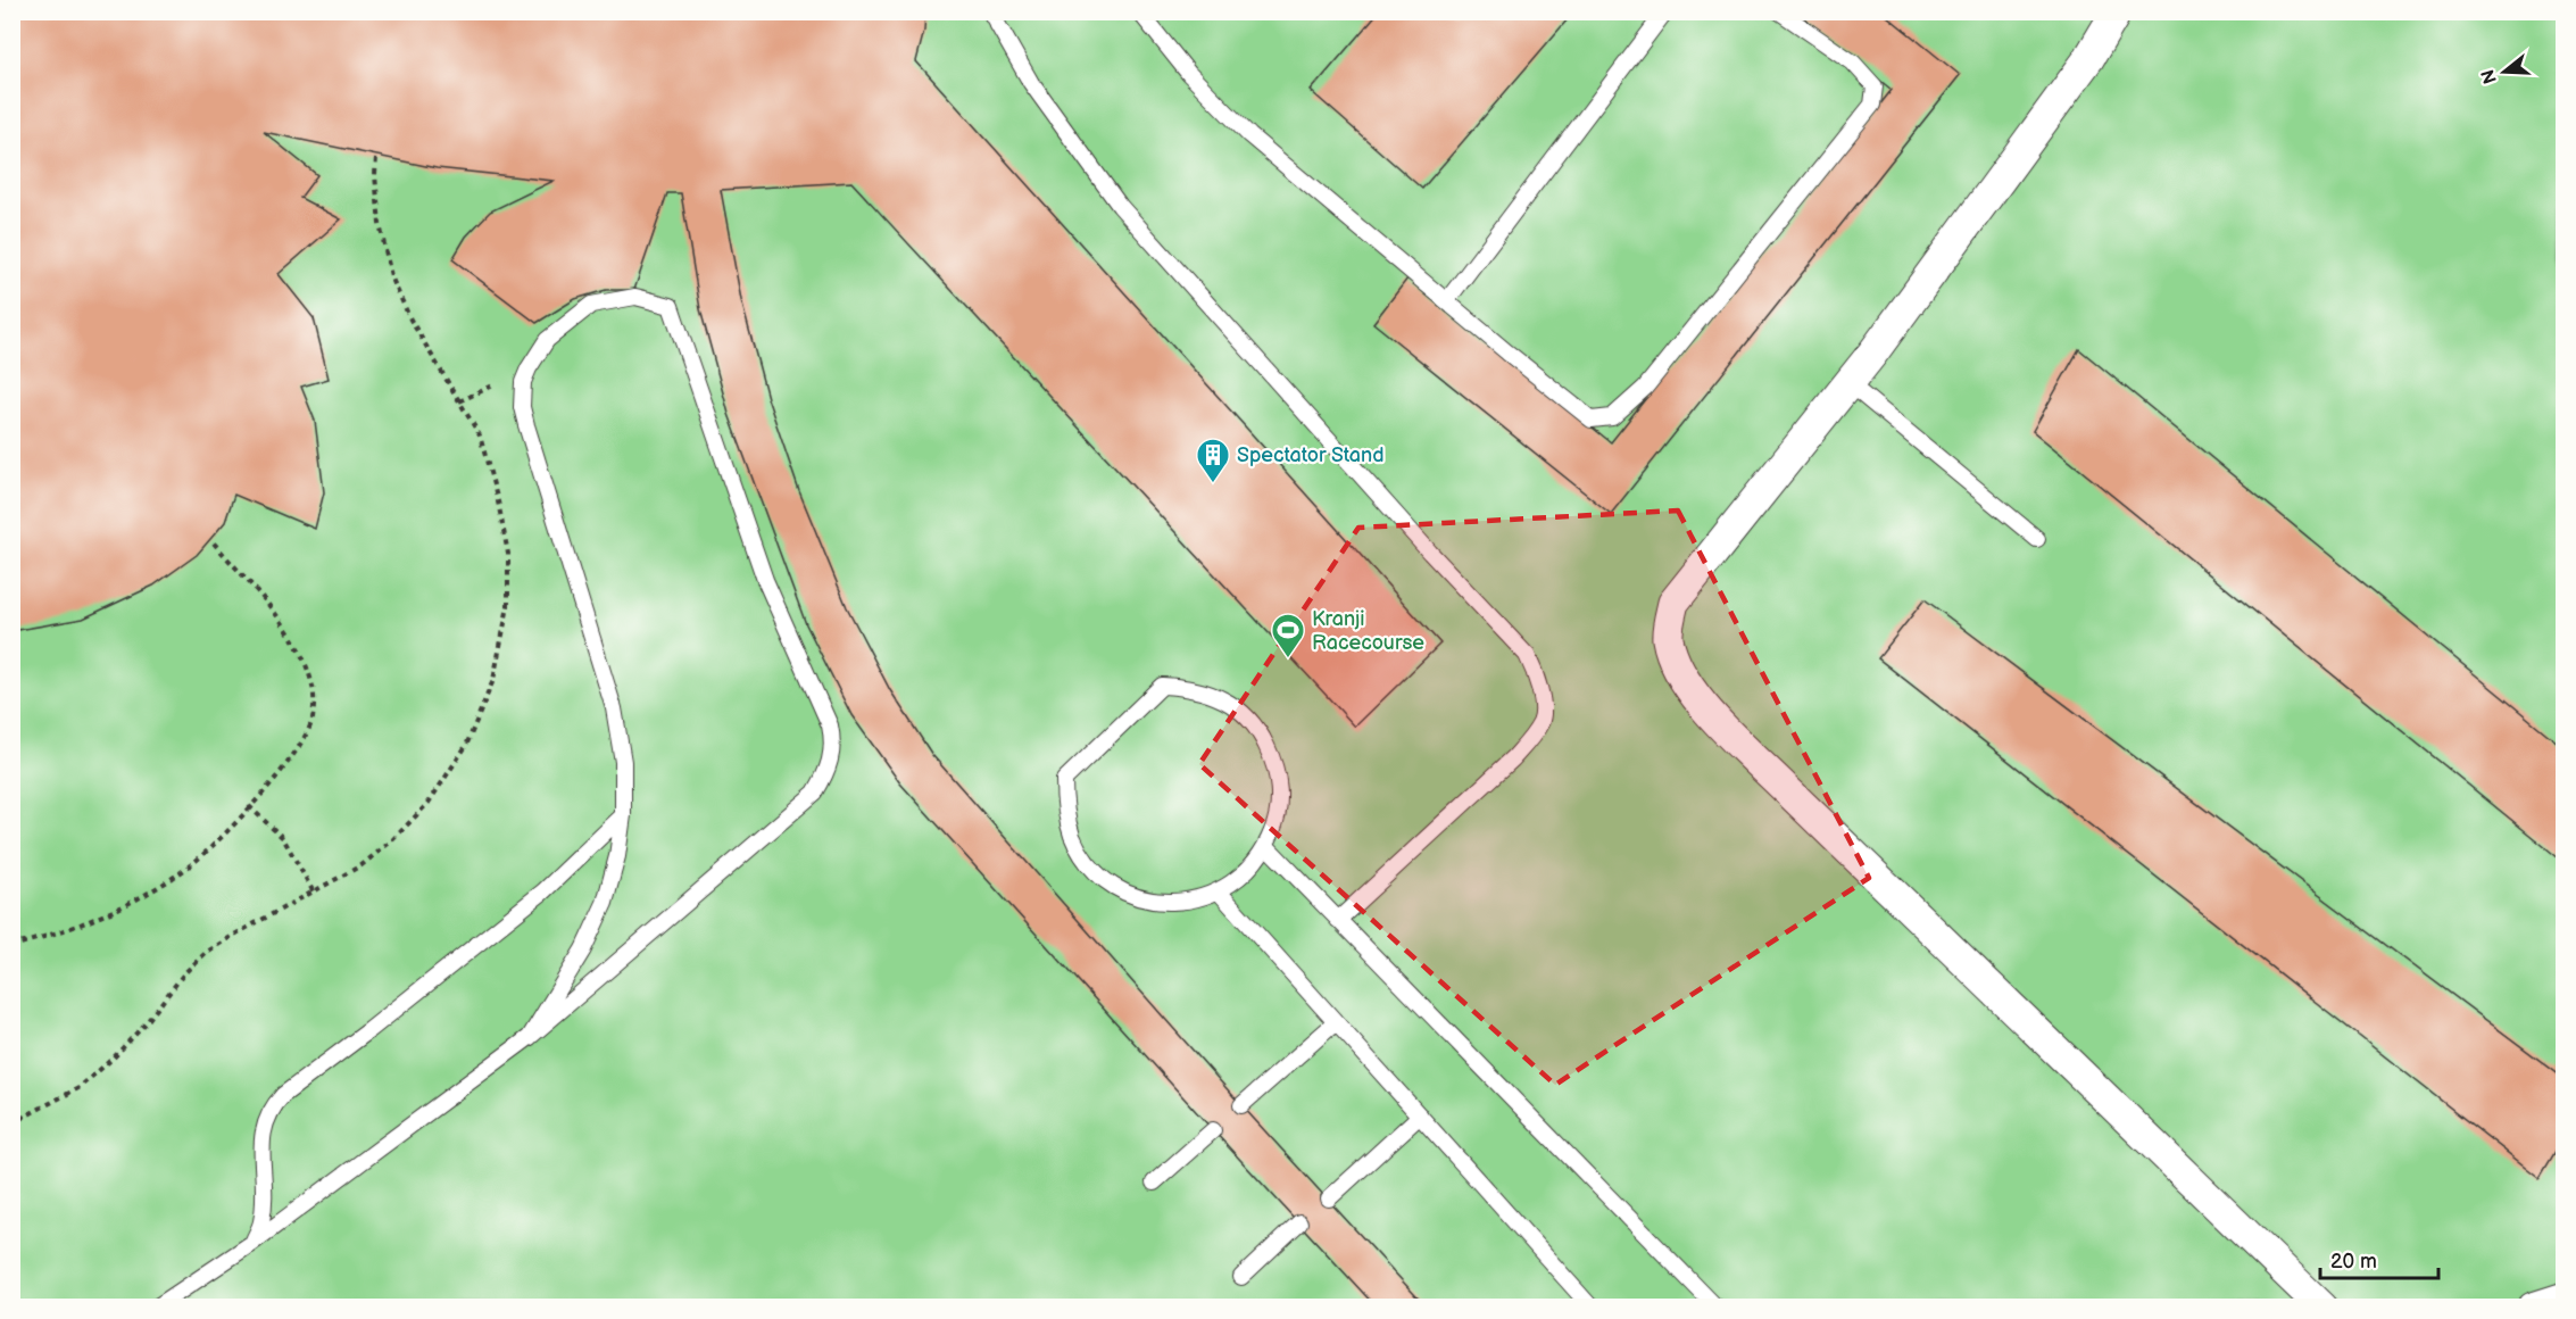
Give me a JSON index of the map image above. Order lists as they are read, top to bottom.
{
  "places": {
    "building": ["Spectator Stand"],
    "sports": ["Kranji Racecourse"]
  },
  "scale_bar": "20 m",
  "north": "left"
}
